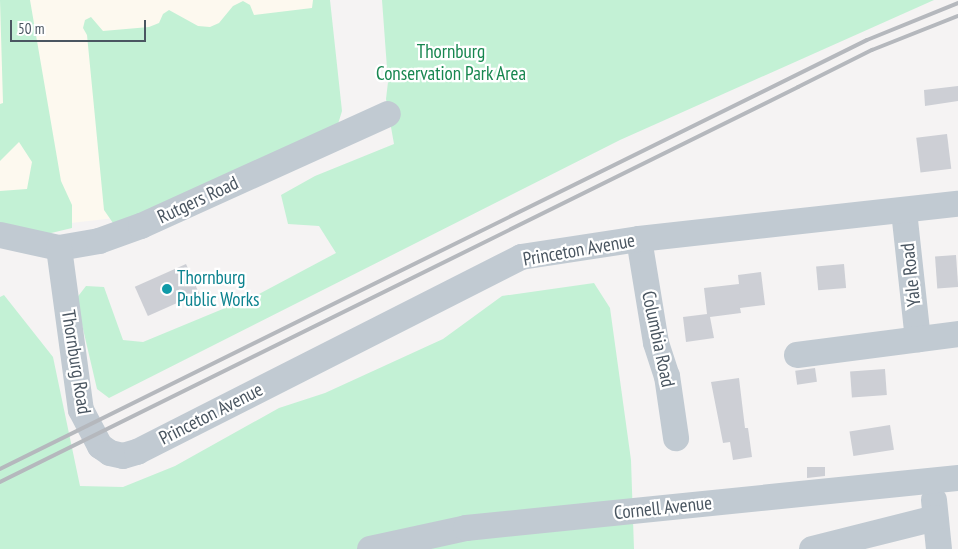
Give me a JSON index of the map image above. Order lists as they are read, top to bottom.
{
  "streets": {
    "street": [
      "Rutgers Road",
      "Princeton Avenue",
      "Yale Road",
      "Columbia Road",
      "Thornburg Road",
      "Cornell Avenue"
    ]
  },
  "crossings": [
    ["Rutgers Road", "Thornburg Road"],
    ["Princeton Avenue", "Yale Road"],
    ["Princeton Avenue", "Columbia Road"],
    ["Princeton Avenue", "Thornburg Road"]
  ],
  "parks": ["Thornburg Conservation Park Area"],
  "places": ["Thornburg Public Works"],
  "scale_bar": "50 m"
}
